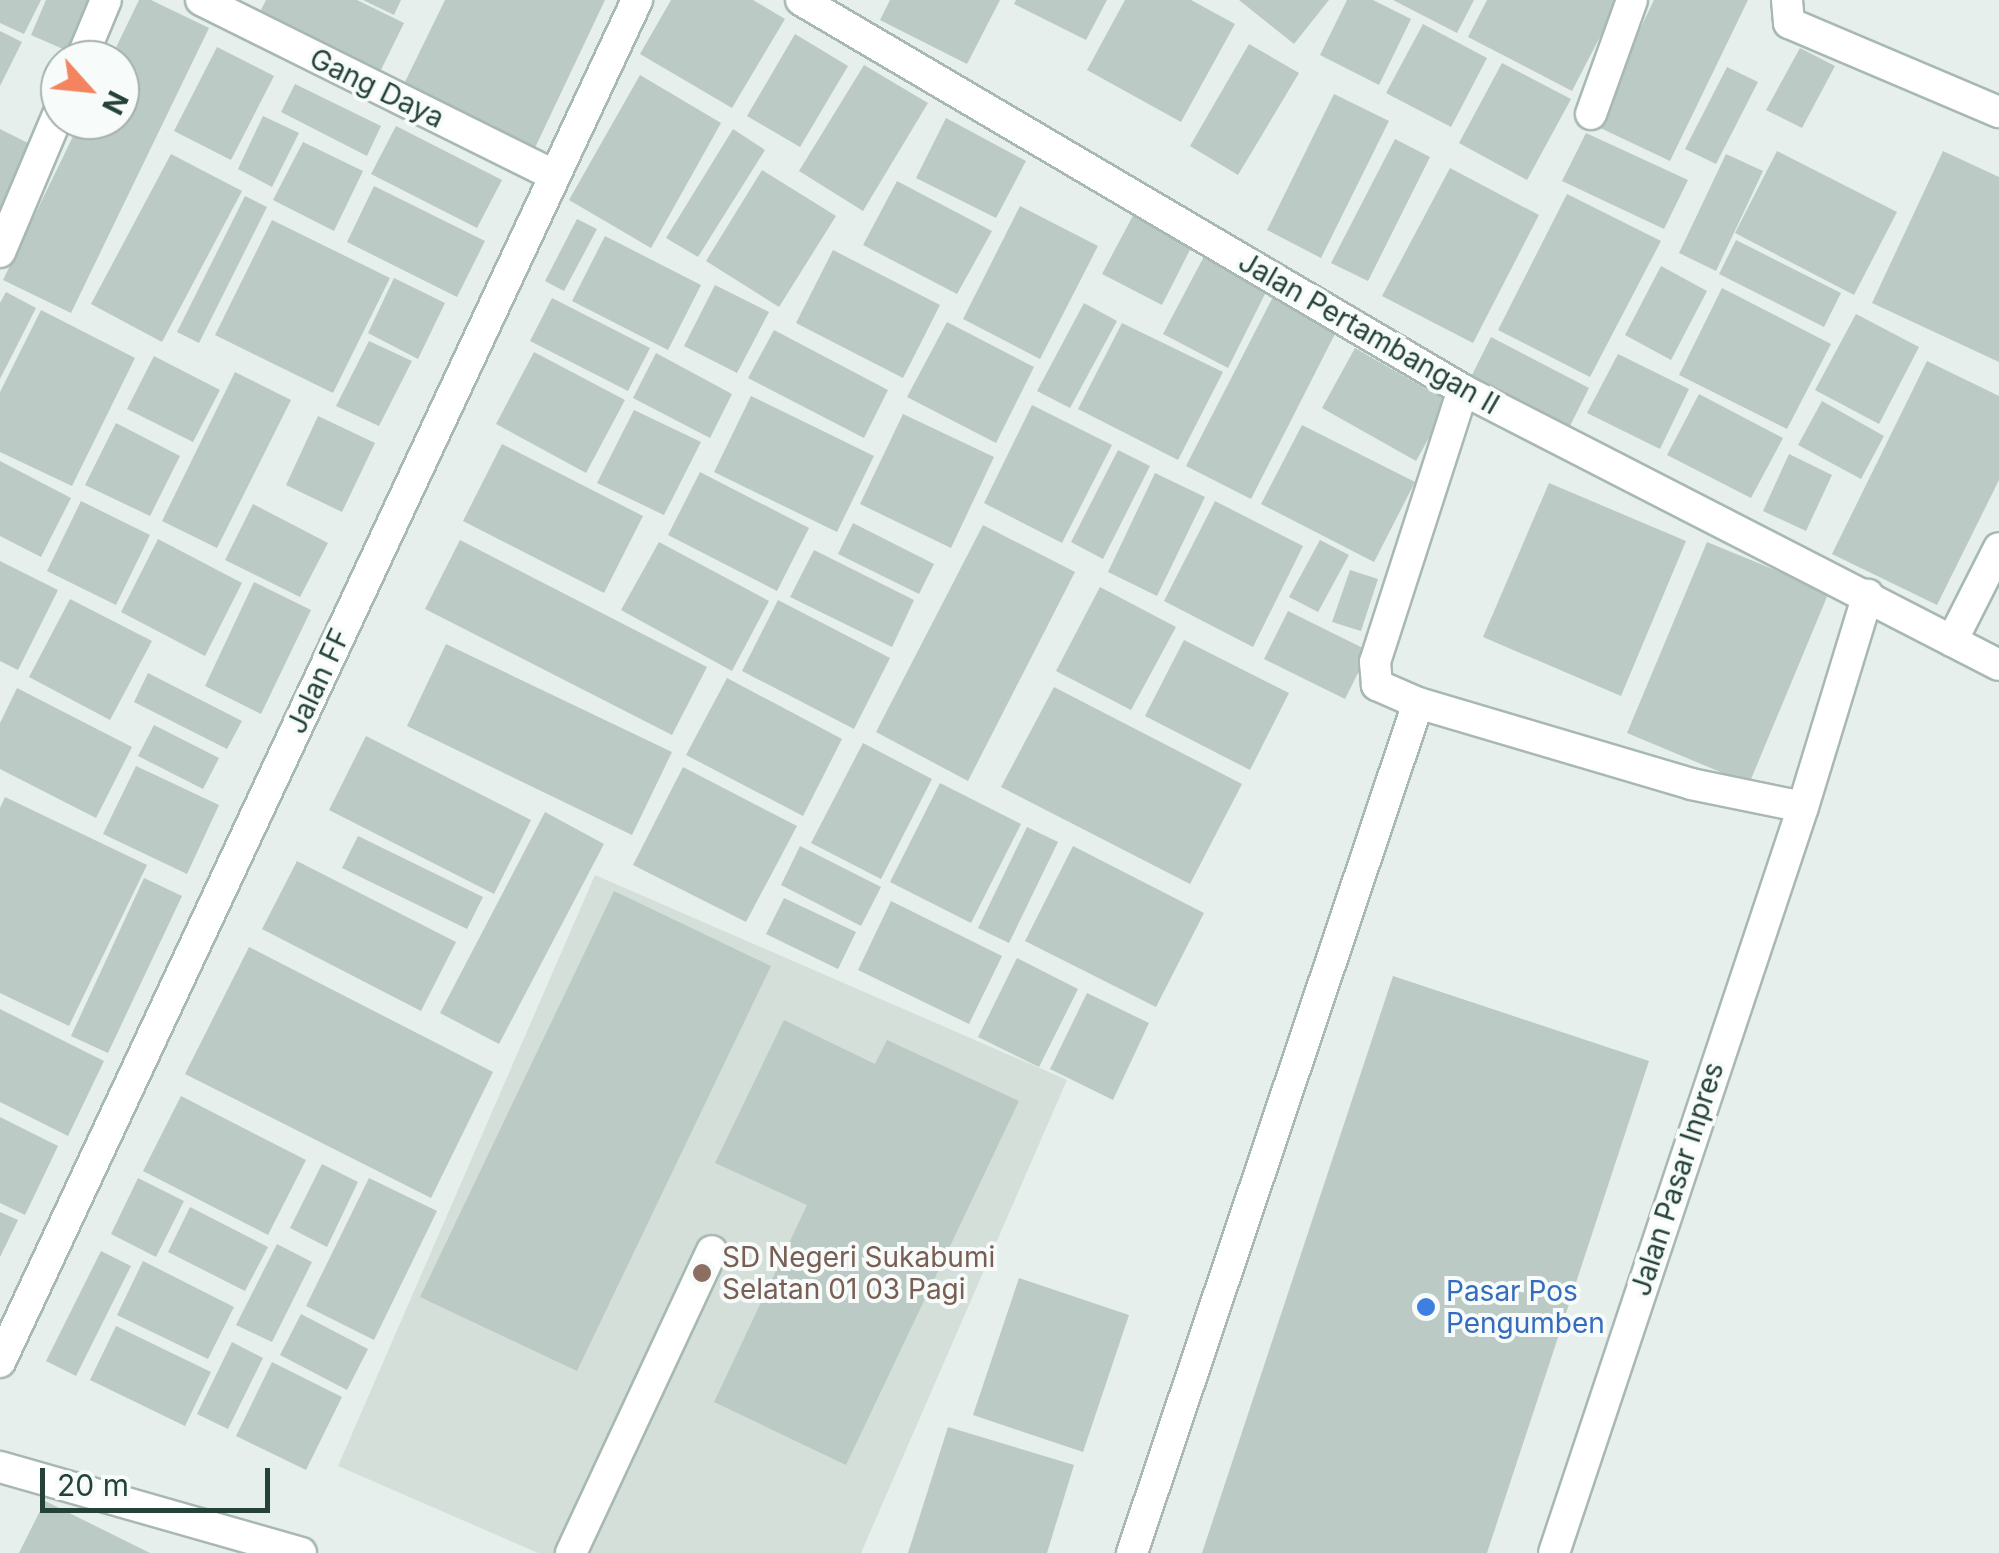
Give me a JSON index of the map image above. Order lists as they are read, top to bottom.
{
  "streets": {
    "street": [
      "Gang Daya",
      "Jalan Pertambangan II",
      "Jalan FF",
      "Jalan Pasar Inpres"
    ]
  },
  "crossings": [
    ["Gang Daya", "Jalan FF"],
    ["Jalan Pertambangan II", "Jalan Pasar Inpres"]
  ],
  "places": ["SD Negeri Sukabumi Selatan 01 03 Pagi", "Pasar Pos Pengumben"],
  "scale_bar": "20 m",
  "north": "bottom right"
}
